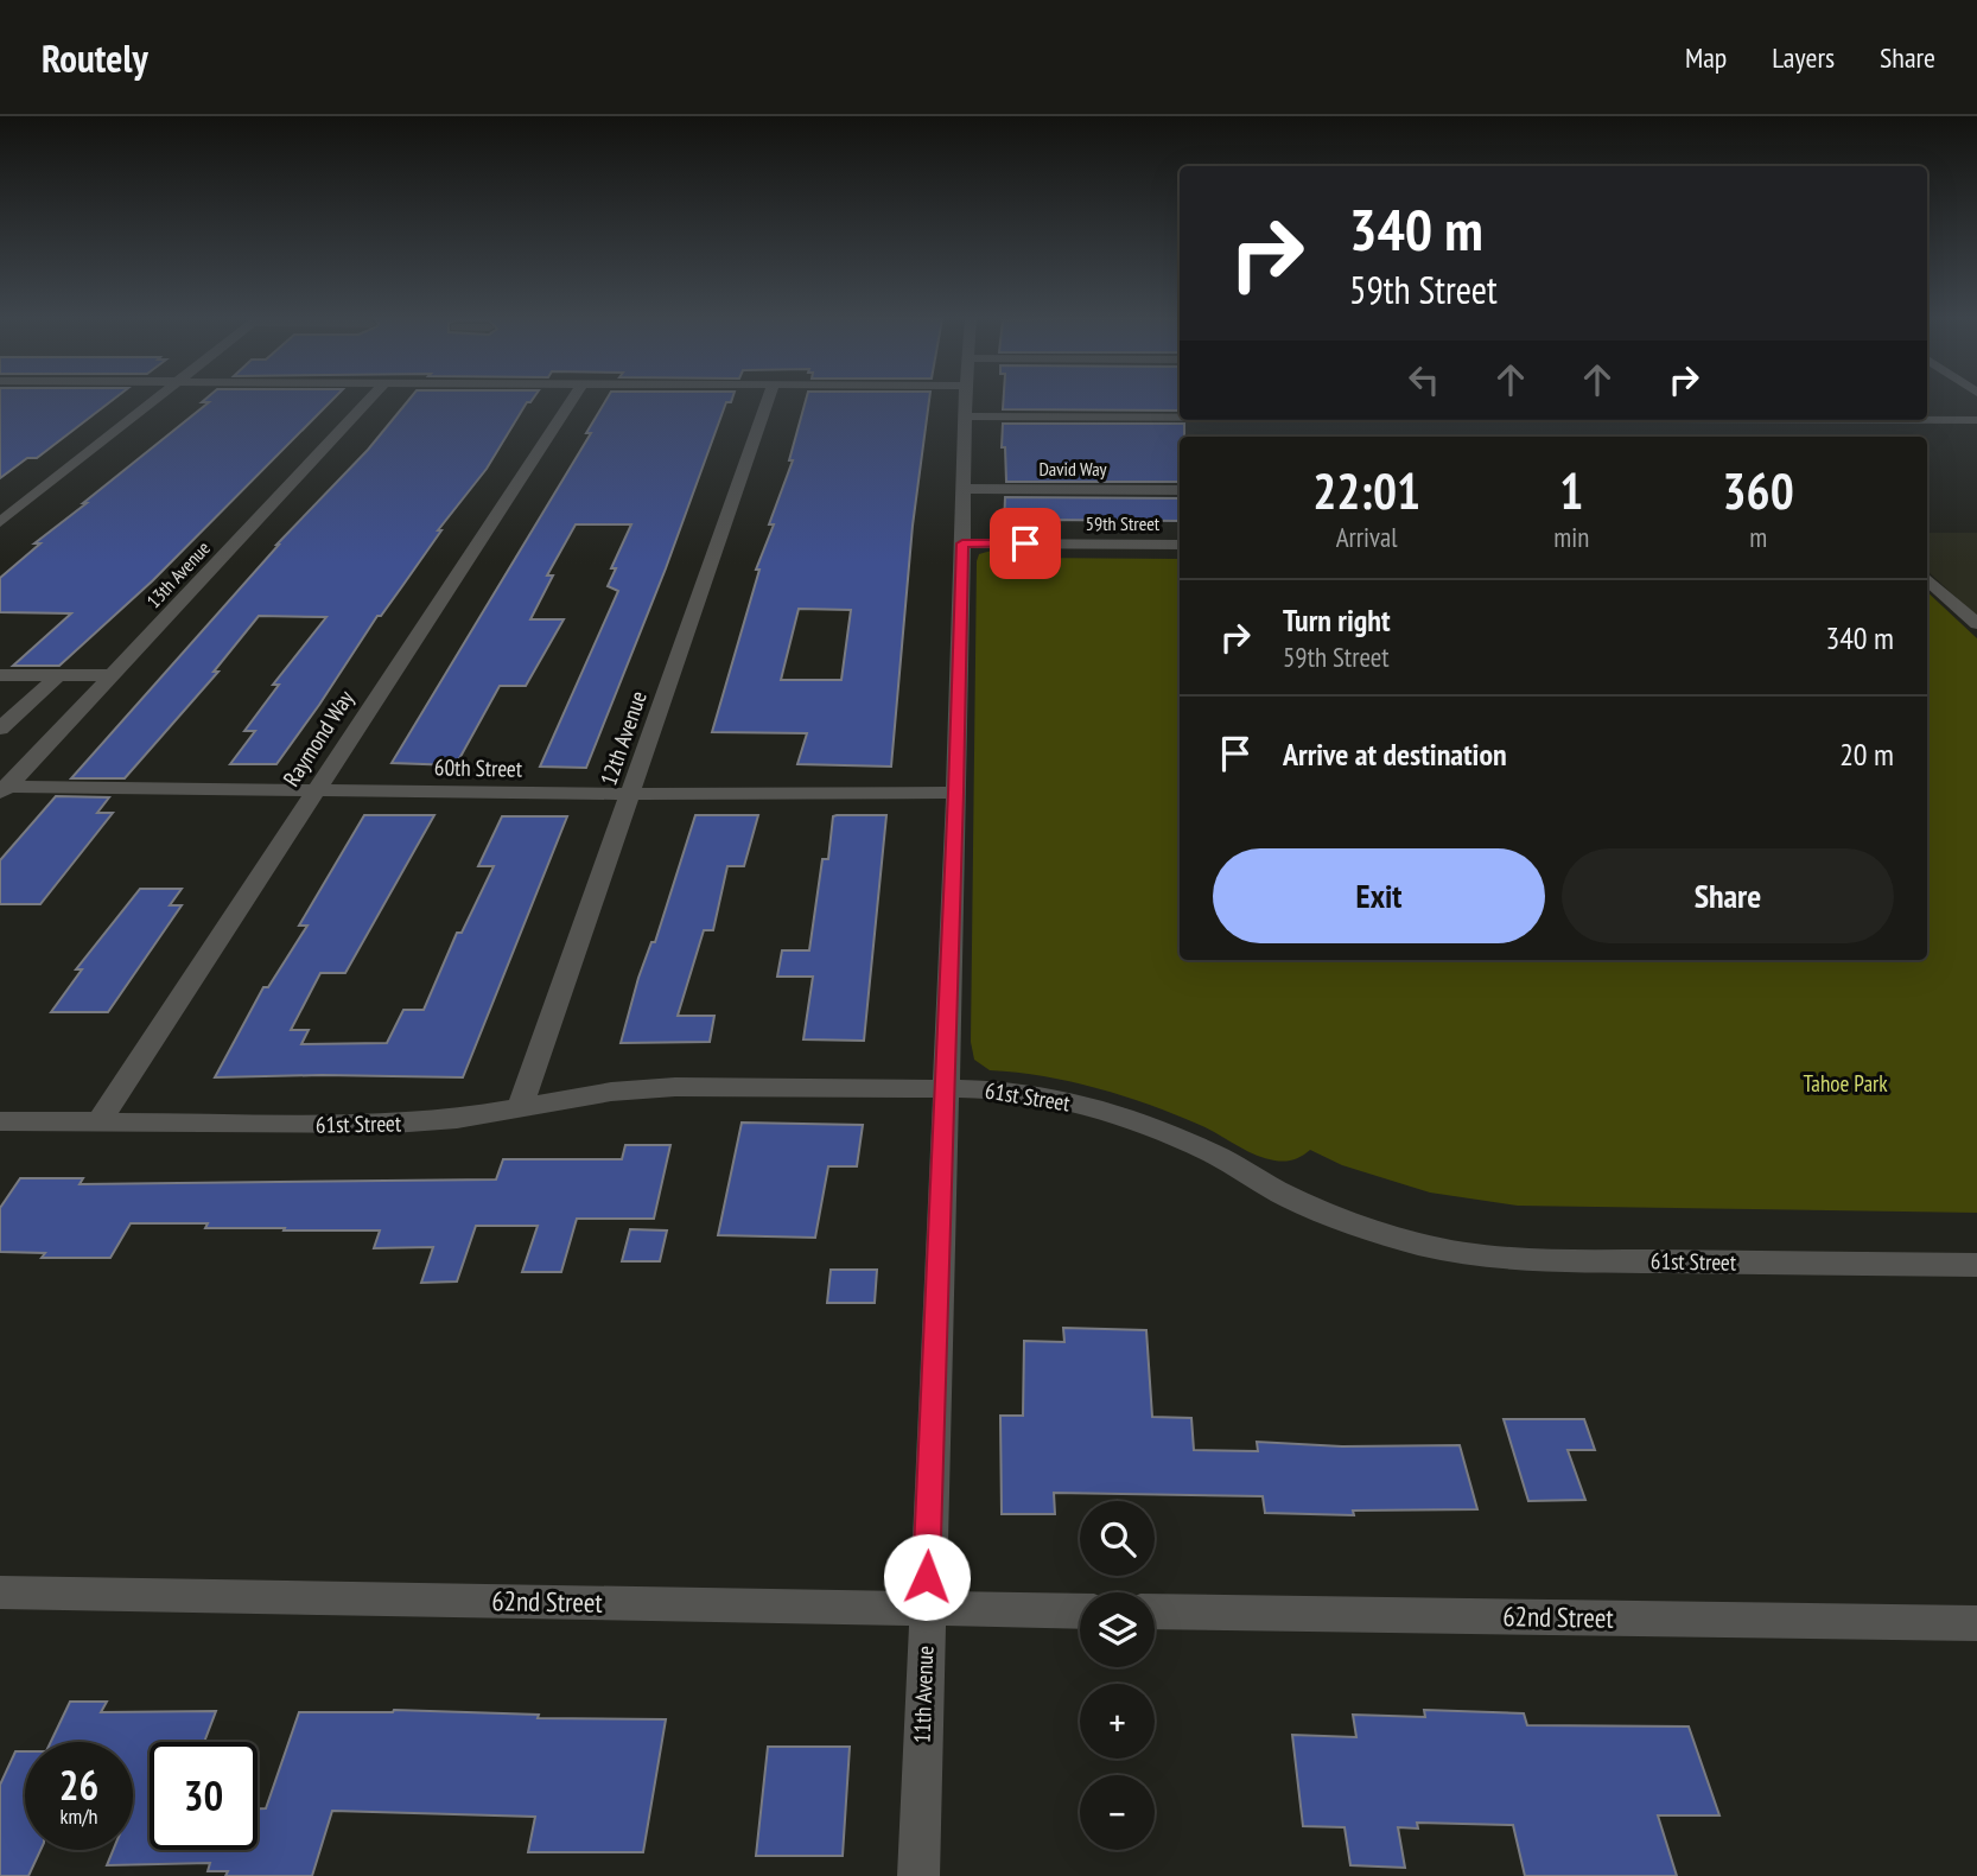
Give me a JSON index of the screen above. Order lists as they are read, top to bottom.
{
  "streets": {
    "street": [
      "David Way",
      "59th Street",
      "13th Avenue",
      "Raymond Way",
      "12th Avenue",
      "60th Street",
      "61st Street",
      "62nd Street",
      "11th Avenue"
    ]
  },
  "crossings": [
    ["David Way", "11th Avenue"],
    ["59th Street", "11th Avenue"],
    ["13th Avenue", "60th Street"],
    ["Raymond Way", "60th Street"],
    ["Raymond Way", "61st Street"],
    ["12th Avenue", "60th Street"],
    ["12th Avenue", "61st Street"],
    ["60th Street", "11th Avenue"],
    ["61st Street", "11th Avenue"],
    ["62nd Street", "11th Avenue"]
  ],
  "parks": ["Tahoe Park"],
  "page": {
    "header": "Routely",
    "nav": ["Map", "Layers", "Share"],
    "turn": ["340 m", "59th Street"],
    "eta": [
      "22:01",
      "Arrival",
      "1",
      "min",
      "360",
      "m"
    ],
    "list": [
      {
        "name": "Turn right",
        "note": "59th Street",
        "value": "340 m"
      },
      {
        "name": "Arrive at destination",
        "value": "20 m"
      }
    ],
    "buttons": ["Exit", "Share"],
    "map_buttons": ["+", "−"],
    "speed": "26 km/h",
    "limit": "30"
  }
}
